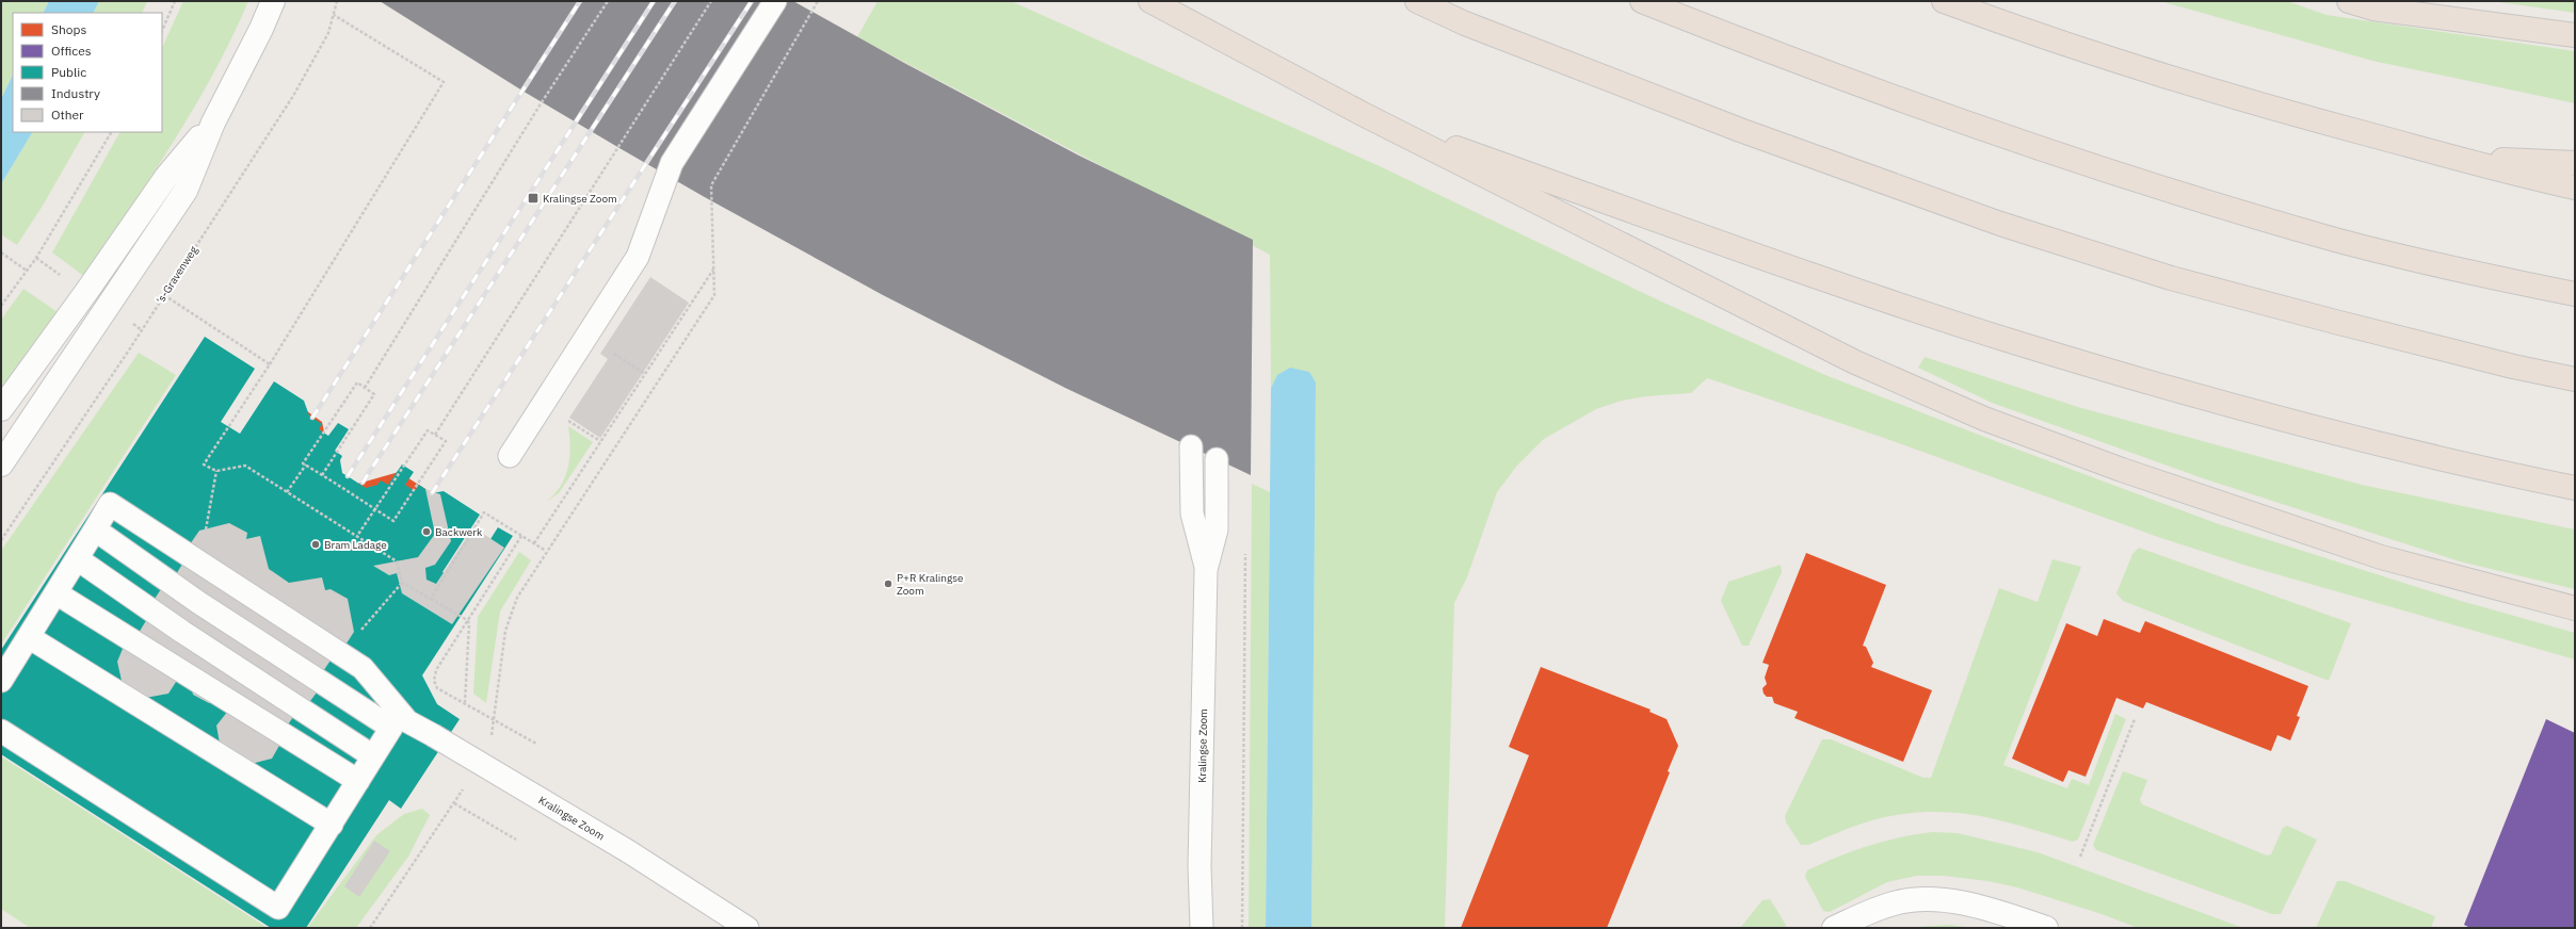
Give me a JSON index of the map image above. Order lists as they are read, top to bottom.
{
  "streets": {
    "lane": ["Kralingse Zoom"],
    "path": ["'s-Gravenweg"]
  },
  "places": {
    "transit": ["Kralingse Zoom"],
    "other": ["Backwerk", "Bram Ladage", "P+R Kralingse Zoom"]
  },
  "legend": [
    "Shops",
    "Offices",
    "Public",
    "Industry",
    "Other"
  ]
}
